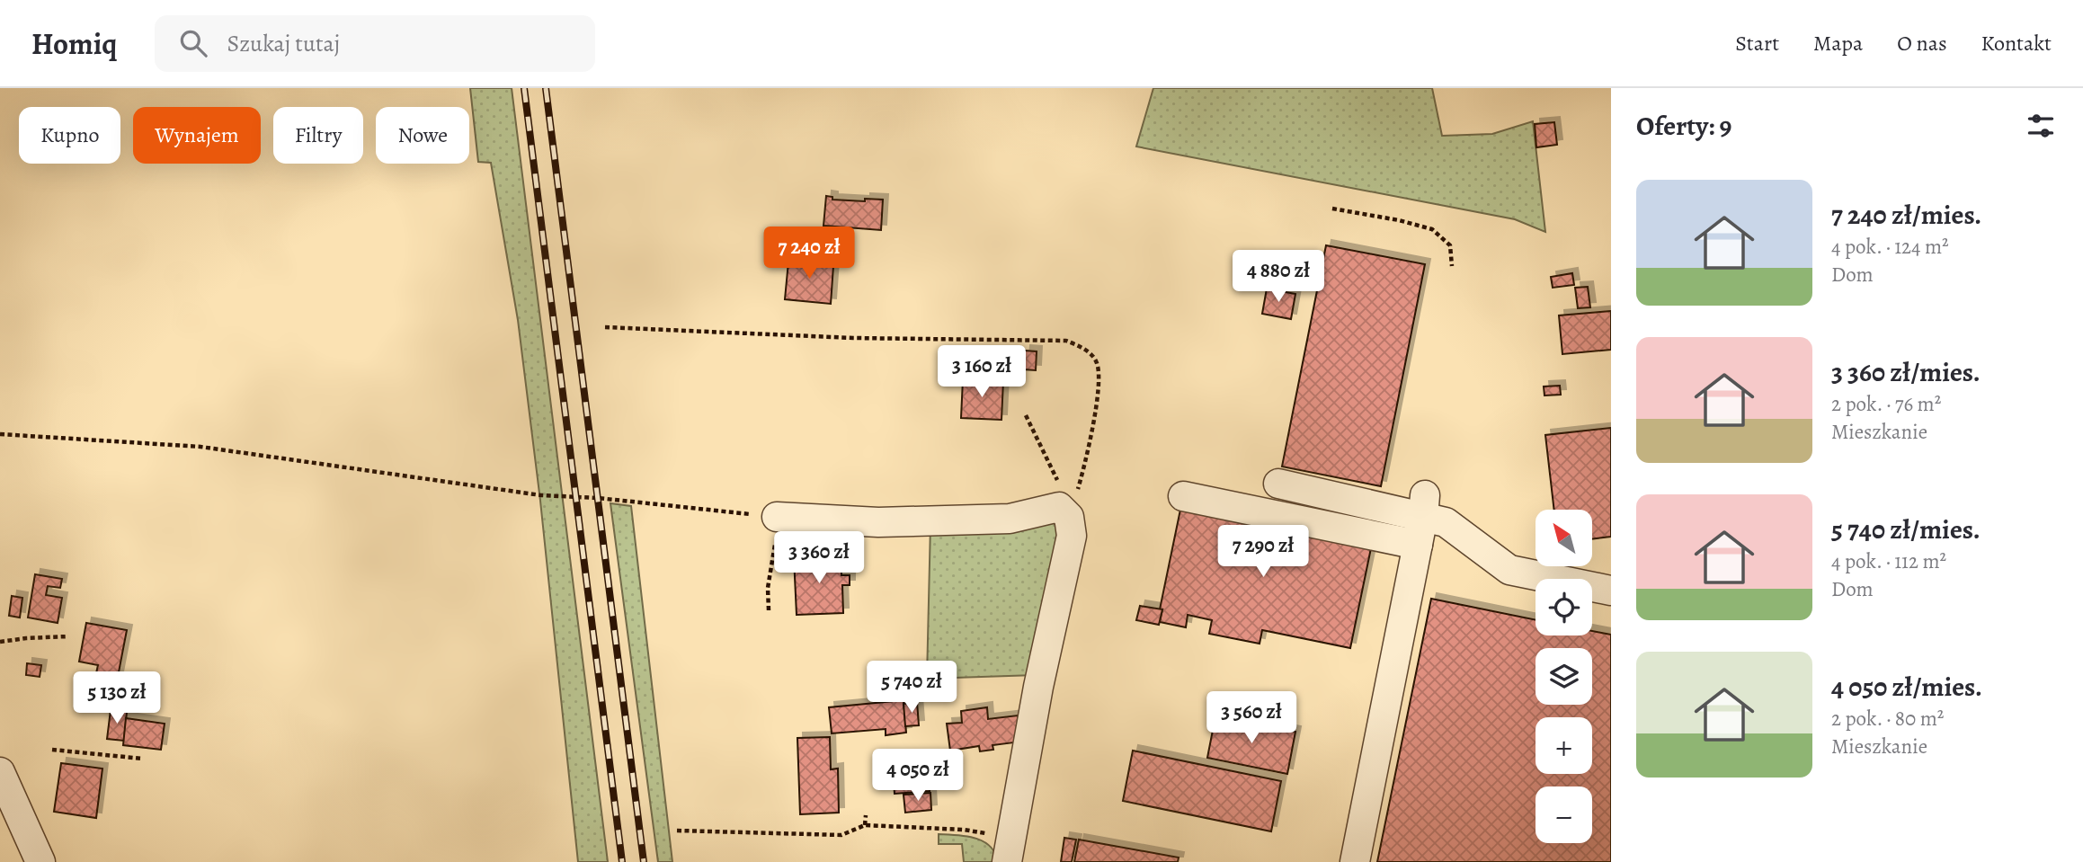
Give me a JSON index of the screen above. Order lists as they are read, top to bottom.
{
  "north": "top left",
  "page": {
    "header": "Homiq",
    "search": "Szukaj tutaj",
    "nav": [
      "Start",
      "Mapa",
      "O nas",
      "Kontakt"
    ],
    "heading": "Oferty: 9",
    "chip": [
      "Kupno",
      "Wynajem",
      "Filtry",
      "Nowe"
    ],
    "list": [
      {
        "name": "7 240 zł/mies.",
        "note": "4 pok. · 124 m² · Dom"
      },
      {
        "name": "3 360 zł/mies.",
        "note": "2 pok. · 76 m² · Mieszkanie"
      },
      {
        "name": "5 740 zł/mies.",
        "note": "4 pok. · 112 m² · Dom"
      },
      {
        "name": "4 050 zł/mies.",
        "note": "2 pok. · 80 m² · Mieszkanie"
      }
    ],
    "price": [
      "7 240 zł",
      "4 880 zł",
      "3 160 zł",
      "7 290 zł",
      "3 360 zł",
      "5 740 zł",
      "5 130 zł",
      "3 560 zł",
      "4 050 zł"
    ],
    "map_buttons": ["+", "−"]
  }
}
